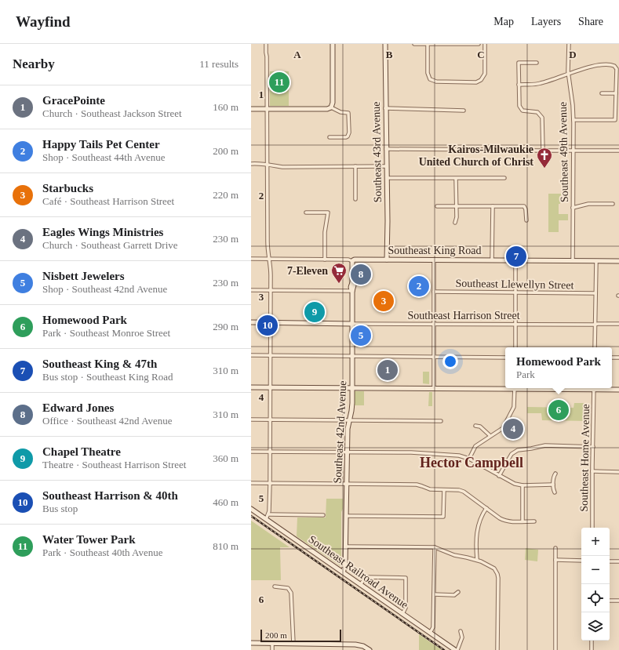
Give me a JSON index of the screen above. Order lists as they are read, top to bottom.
{
  "streets": {
    "street": [
      "Southeast 43rd Avenue",
      "Southeast 49th Avenue",
      "Southeast King Road",
      "Southeast Llewellyn Street",
      "Southeast Harrison Street",
      "Southeast 42nd Avenue",
      "Southeast Home Avenue",
      "Southeast Railroad Avenue"
    ]
  },
  "crossings": [
    ["Southeast 43rd Avenue", "Southeast King Road"],
    ["Southeast 49th Avenue", "Southeast King Road"],
    ["Southeast King Road", "Southeast 42nd Avenue"],
    ["Southeast Harrison Street", "Southeast 42nd Avenue"],
    ["Southeast 42nd Avenue", "Southeast Railroad Avenue"]
  ],
  "districts": ["Hector Campbell"],
  "places": {
    "church": ["Kairos-Milwaukie United Church of Christ"],
    "supermarket": ["7-Eleven"]
  },
  "scale_bar": "200 m",
  "page": {
    "header": "Wayfind",
    "nav": ["Map", "Layers", "Share"],
    "heading": ["Nearby", "11 results"],
    "pins": [
      "11",
      "7",
      "8",
      "2",
      "3",
      "9",
      "10",
      "5",
      "1",
      "6",
      "4"
    ],
    "list": [
      {
        "mark": "1",
        "name": "GracePointe",
        "note": "Church · Southeast Jackson Street",
        "value": "160 m"
      },
      {
        "mark": "2",
        "name": "Happy Tails Pet Center",
        "note": "Shop · Southeast 44th Avenue",
        "value": "200 m"
      },
      {
        "mark": "3",
        "name": "Starbucks",
        "note": "Café · Southeast Harrison Street",
        "value": "220 m"
      },
      {
        "mark": "4",
        "name": "Eagles Wings Ministries",
        "note": "Church · Southeast Garrett Drive",
        "value": "230 m"
      },
      {
        "mark": "5",
        "name": "Nisbett Jewelers",
        "note": "Shop · Southeast 42nd Avenue",
        "value": "230 m"
      },
      {
        "mark": "6",
        "name": "Homewood Park",
        "note": "Park · Southeast Monroe Street",
        "value": "290 m"
      },
      {
        "mark": "7",
        "name": "Southeast King & 47th",
        "note": "Bus stop · Southeast King Road",
        "value": "310 m"
      },
      {
        "mark": "8",
        "name": "Edward Jones",
        "note": "Office · Southeast 42nd Avenue",
        "value": "310 m"
      },
      {
        "mark": "9",
        "name": "Chapel Theatre",
        "note": "Theatre · Southeast Harrison Street",
        "value": "360 m"
      },
      {
        "mark": "10",
        "name": "Southeast Harrison & 40th",
        "note": "Bus stop",
        "value": "460 m"
      },
      {
        "mark": "11",
        "name": "Water Tower Park",
        "note": "Park · Southeast 40th Avenue",
        "value": "810 m"
      }
    ],
    "popup": ["Homewood Park", "Park"],
    "map_buttons": ["+", "−"],
    "scale": "200 m"
  },
  "grid": {
    "columns": [
      "A",
      "B",
      "C",
      "D"
    ],
    "rows": [
      "1",
      "2",
      "3",
      "4",
      "5",
      "6"
    ]
  }
}
